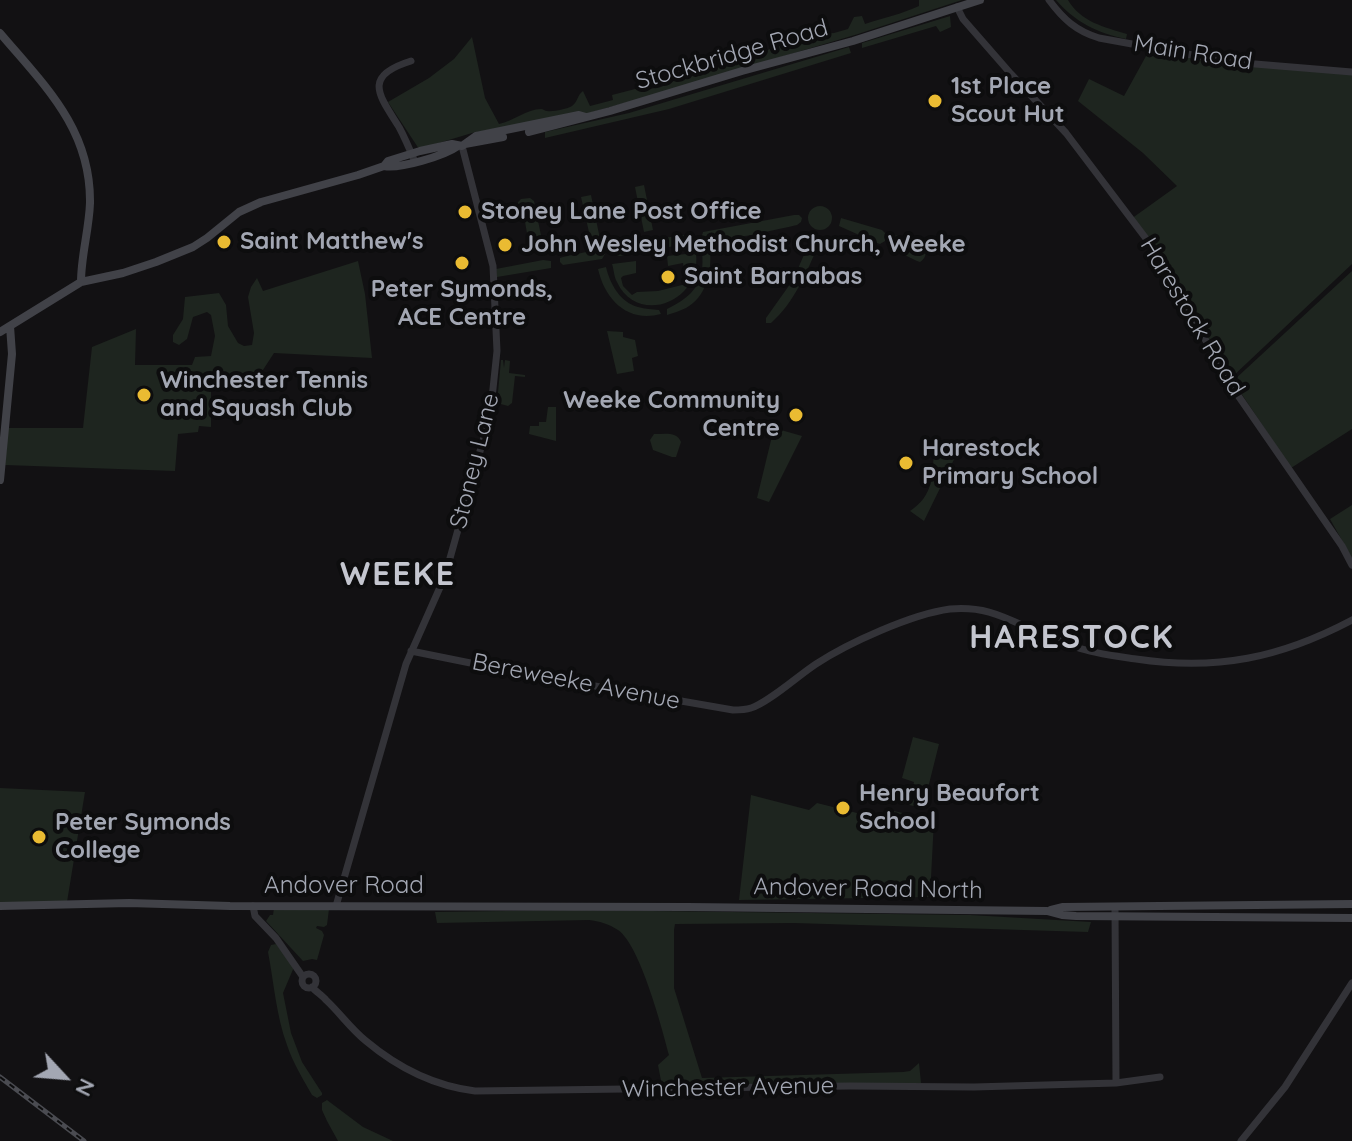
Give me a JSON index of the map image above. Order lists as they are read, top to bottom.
{
  "streets": {
    "main road": ["Stockbridge Road", "Andover Road", "Andover Road North"],
    "street": [
      "Main Road",
      "Harestock Road",
      "Stoney Lane",
      "Bereweeke Avenue",
      "Winchester Avenue"
    ]
  },
  "crossings": [
    ["Stockbridge Road", "Harestock Road"],
    ["Stockbridge Road", "Stoney Lane"],
    ["Stoney Lane", "Bereweeke Avenue"],
    ["Stoney Lane", "Andover Road"],
    ["Andover Road", "Andover Road North"],
    ["Andover Road", "Winchester Avenue"]
  ],
  "districts": ["WEEKE", "HARESTOCK"],
  "places": [
    "1st Place Scout Hut",
    "Stoney Lane Post Office",
    "Saint Matthew's",
    "John Wesley Methodist Church, Weeke",
    "Peter Symonds, ACE Centre",
    "Saint Barnabas",
    "Winchester Tennis and Squash Club",
    "Weeke Community Centre",
    "Harestock Primary School",
    "Henry Beaufort School",
    "Peter Symonds College"
  ],
  "north": "bottom right"
}
